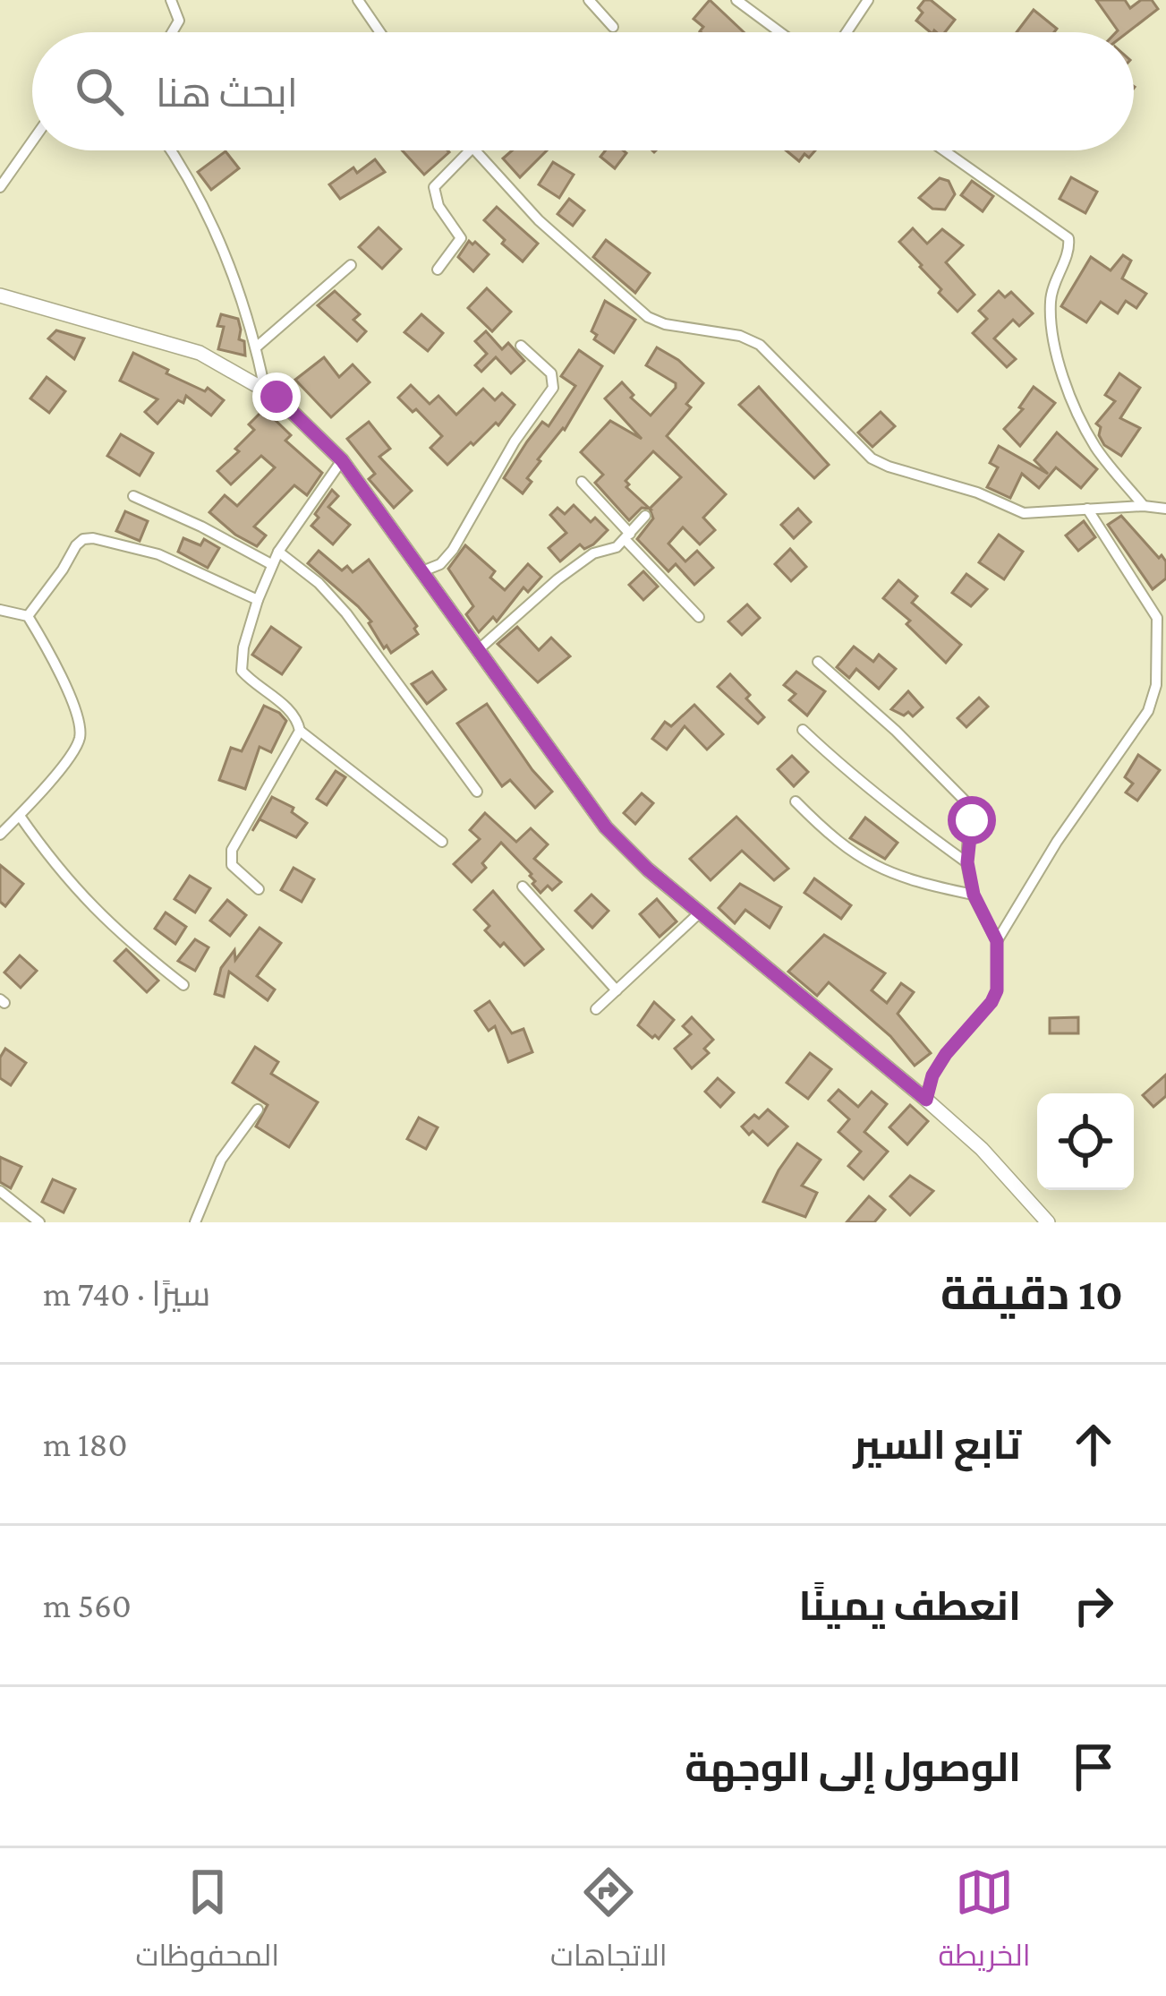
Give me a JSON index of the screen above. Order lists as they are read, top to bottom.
{
  "page": {
    "search": "ابحث هنا",
    "heading": ["10 دقيقة", "سيرًا · 740 m"],
    "list": [
      ["تابع السير", "180 m"],
      ["انعطف يمينًا", "560 m"],
      "الوصول إلى الوجهة"
    ],
    "nav": ["الخريطة", "الاتجاهات", "المحفوظات"]
  }
}
